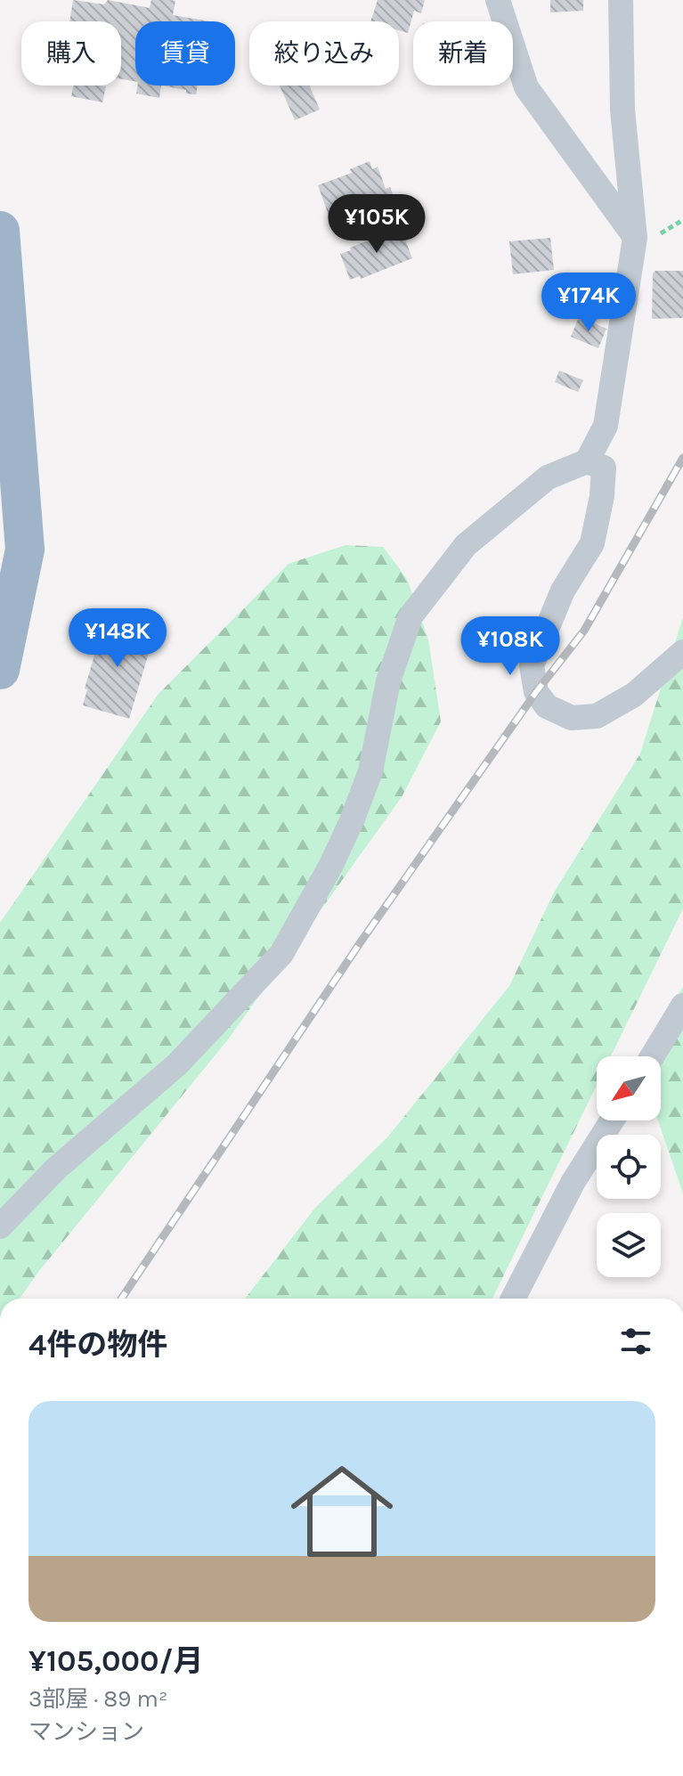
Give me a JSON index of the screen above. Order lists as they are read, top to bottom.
{
  "north": "bottom left",
  "page": {
    "chip": [
      "購入",
      "賃貸",
      "絞り込み",
      "新着"
    ],
    "price": [
      "¥105K",
      "¥174K",
      "¥148K",
      "¥108K"
    ],
    "heading": "4件の物件",
    "list": [
      {
        "name": "¥105,000/月",
        "note": "3部屋 · 89 m² · マンション"
      }
    ]
  }
}
